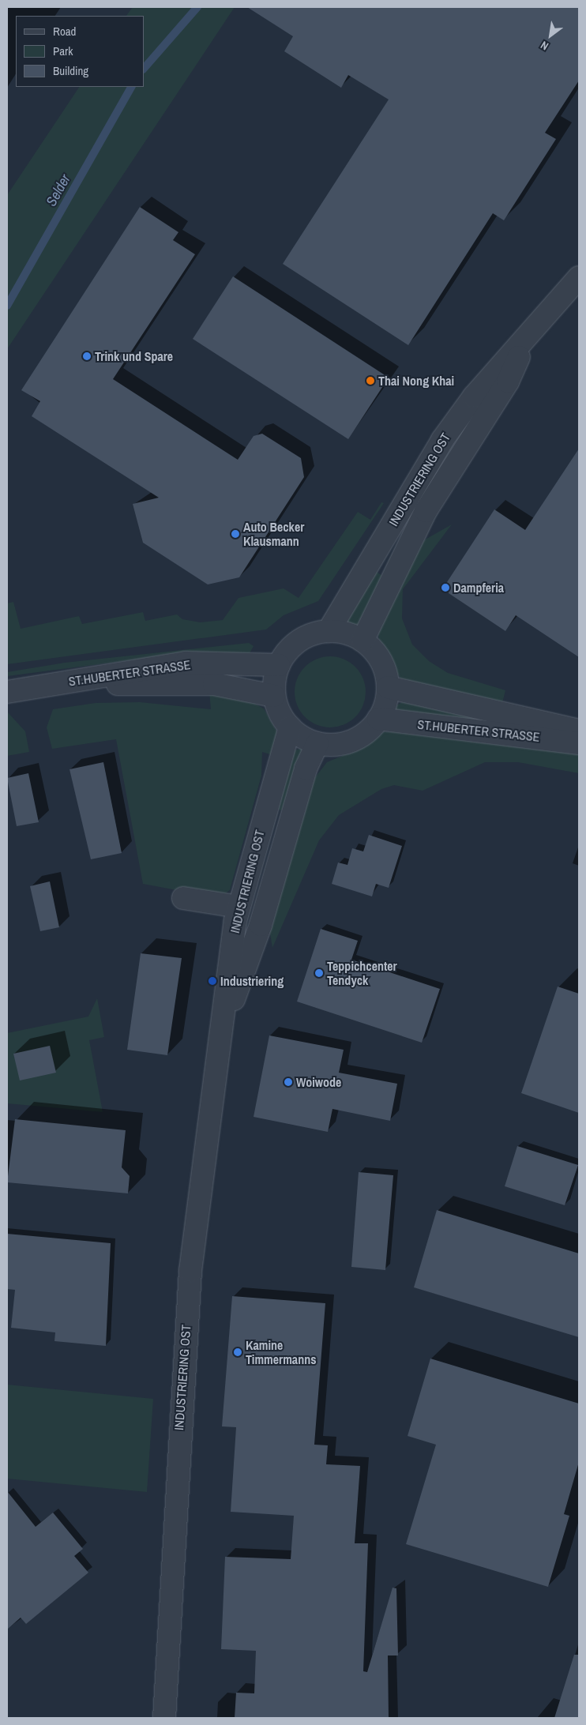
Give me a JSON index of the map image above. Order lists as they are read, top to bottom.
{
  "streets": {
    "street": ["INDUSTRIERING OST", "ST.HUBERTER STRASSE"]
  },
  "crossings": [
    ["INDUSTRIERING OST", "ST.HUBERTER STRASSE"]
  ],
  "water": ["Selder"],
  "places": [
    "Trink und Spare",
    "Thai Nong Khai",
    "Auto Becker Klausmann",
    "Dampferia",
    "Teppichcenter Tendyck",
    "Industriering",
    "Woiwode",
    "Kamine Timmermanns"
  ],
  "legend": ["Road", "Park", "Building"],
  "north": "bottom left"
}
